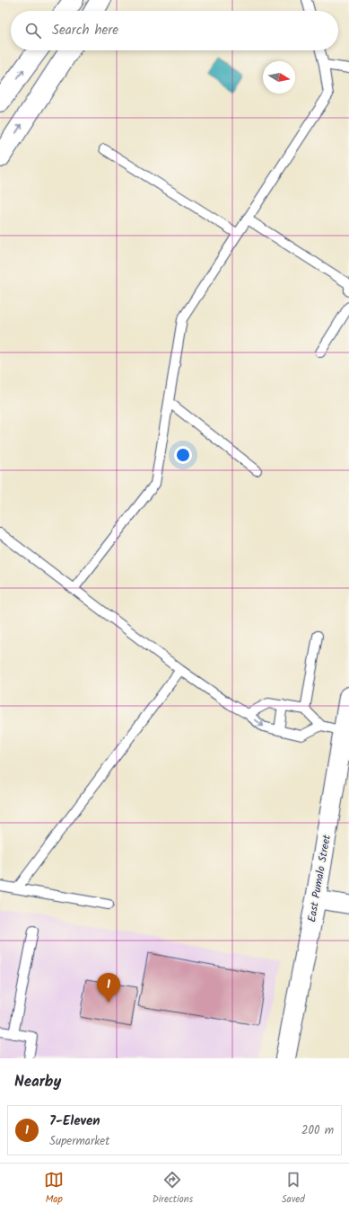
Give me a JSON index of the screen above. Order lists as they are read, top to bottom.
{
  "streets": {
    "main road": ["East Pumalo Street"]
  },
  "north": "right",
  "page": {
    "search": "Search here",
    "pins": "1",
    "heading": "Nearby",
    "list": [
      {
        "mark": "1",
        "name": "7-Eleven",
        "note": "Supermarket",
        "value": "200 m"
      }
    ],
    "nav": ["Map", "Directions", "Saved"]
  }
}
